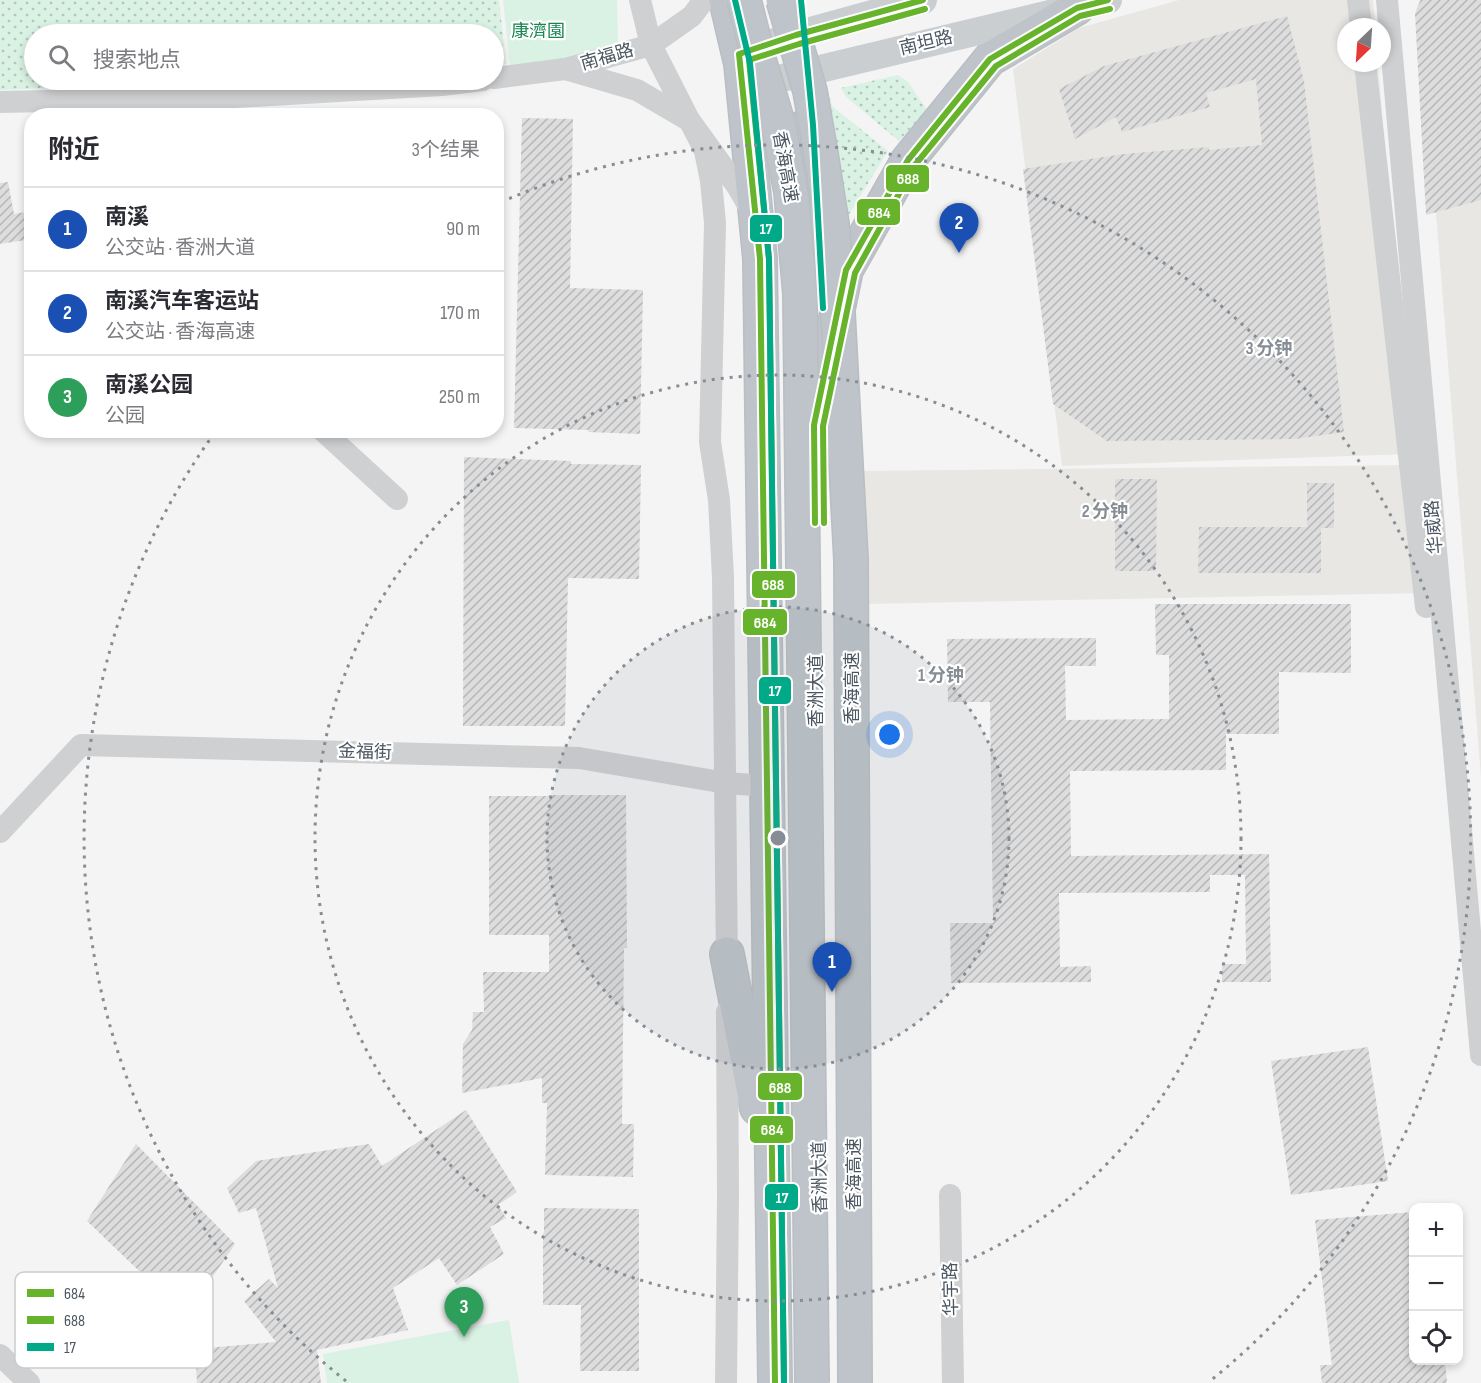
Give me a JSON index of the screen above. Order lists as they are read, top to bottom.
{
  "streets": {
    "highway": ["香海高速", "香洲大道"],
    "main road": ["南坦路"],
    "street": [
      "南福路",
      "华威路",
      "金福街",
      "华宇路"
    ]
  },
  "crossings": [
    ["南坦路", "香洲大道"]
  ],
  "parks": ["康濟園"],
  "lines": ["transit line 684", "transit line 17", "transit line 688"],
  "legend": ["684", "688", "17"],
  "north": "bottom left",
  "page": {
    "search": "搜索地点",
    "heading": ["附近", "3个结果"],
    "list": [
      {
        "mark": "1",
        "name": "南溪",
        "note": "公交站 · 香洲大道",
        "value": "90 m"
      },
      {
        "mark": "2",
        "name": "南溪汽车客运站",
        "note": "公交站 · 香海高速",
        "value": "170 m"
      },
      {
        "mark": "3",
        "name": "南溪公园",
        "note": "公园",
        "value": "250 m"
      }
    ],
    "pins": ["2", "1", "3"],
    "map_buttons": ["+", "−"]
  },
  "rings": ["3 分钟", "2 分钟", "1 分钟"]
}
